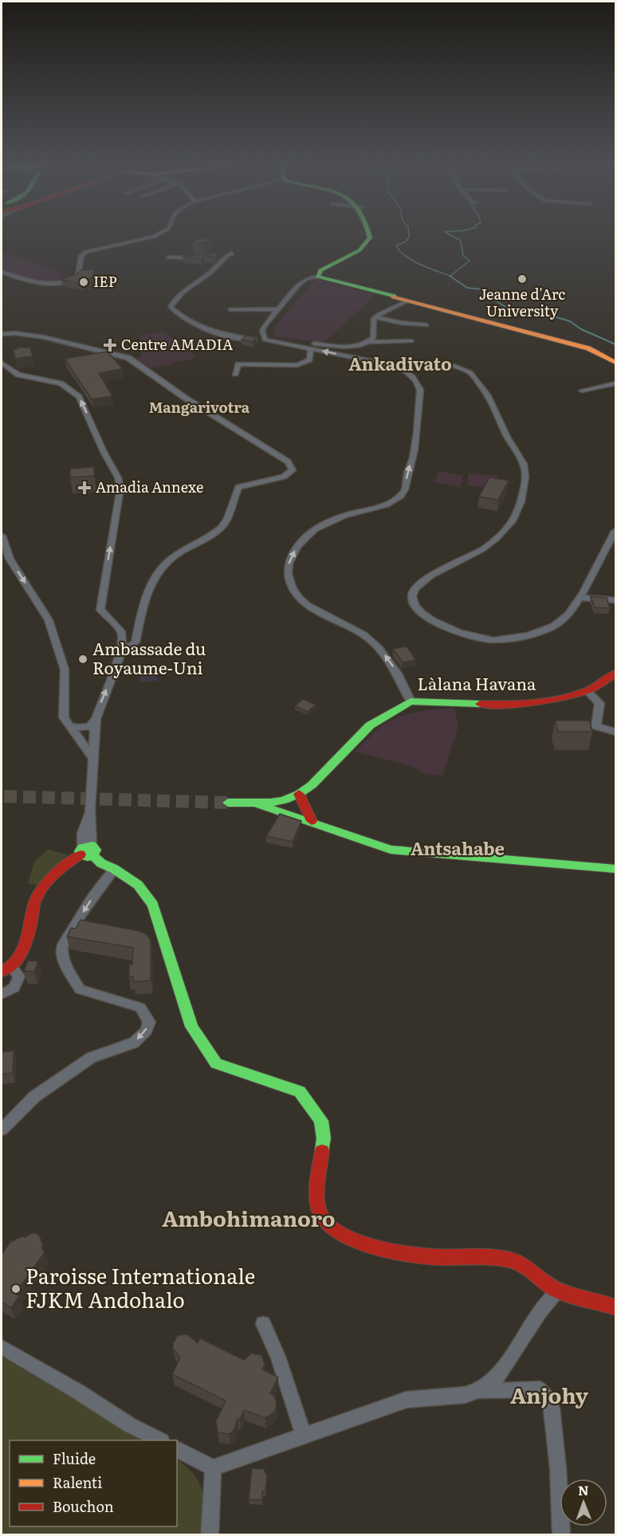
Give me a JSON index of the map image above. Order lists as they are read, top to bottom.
{
  "streets": {
    "main road": ["Làlana Havana"]
  },
  "districts": [
    "Ankadivato",
    "Mangarivotra",
    "Antsahabe",
    "Ambohimanoro",
    "Anjohy"
  ],
  "places": {
    "other": [
      "Jeanne d'Arc University",
      "IEP",
      "Ambassade du Royaume-Uni",
      "Paroisse Internationale FJKM Andohalo"
    ],
    "health": ["Centre AMADIA", "Amadia Annexe"]
  },
  "legend": ["Fluide", "Ralenti", "Bouchon"],
  "north": "top"
}
